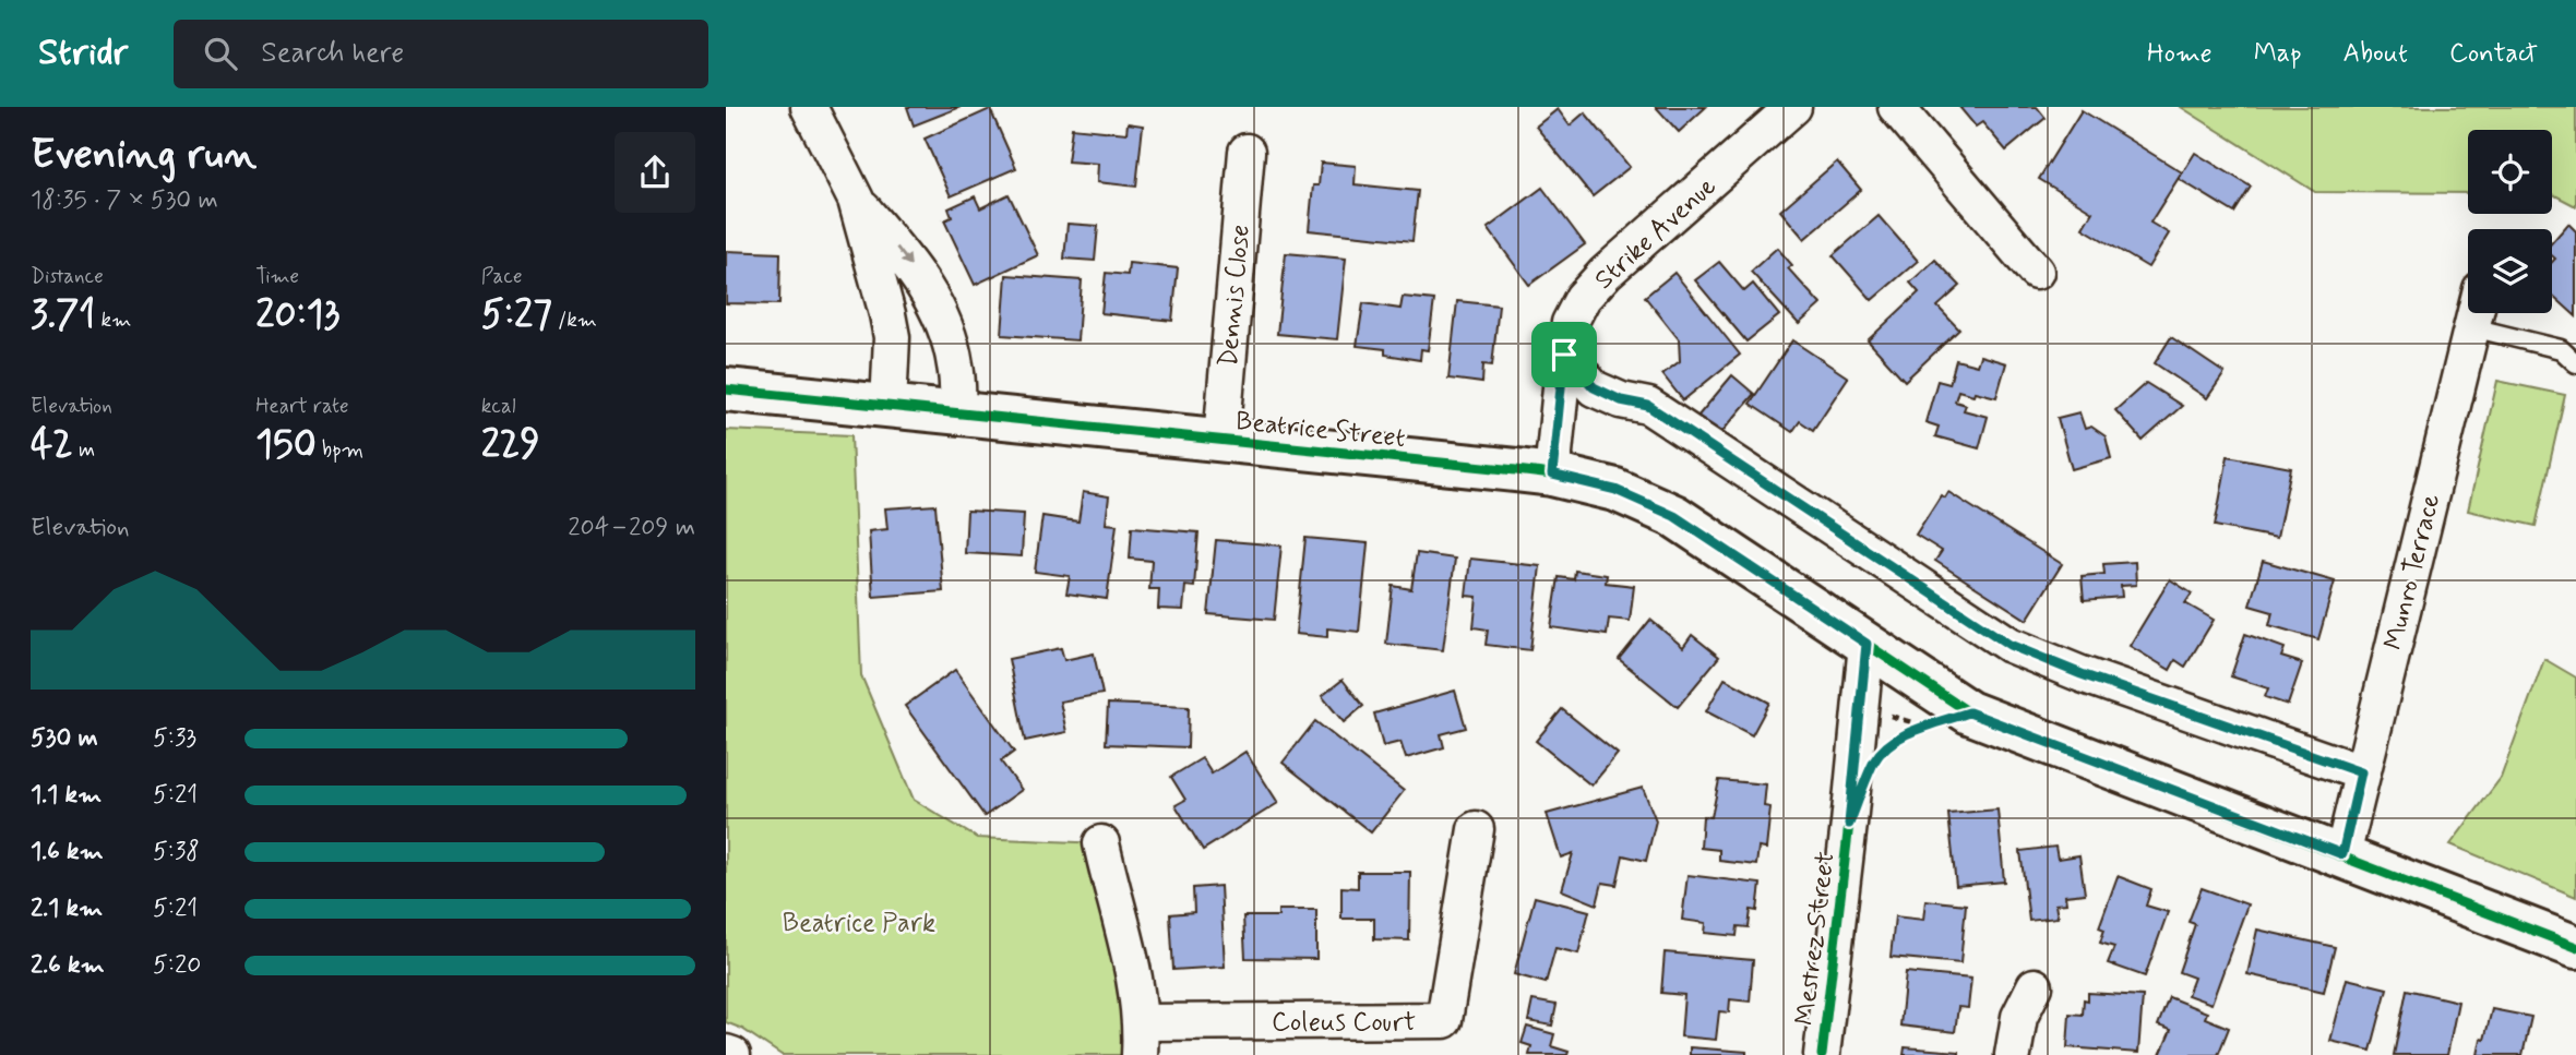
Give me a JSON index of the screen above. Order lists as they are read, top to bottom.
{
  "streets": {
    "street": [
      "Strike Avenue",
      "Dennis Close",
      "Beatrice Street",
      "Munro Terrace",
      "Mestrez Street",
      "Coleus Court"
    ]
  },
  "crossings": [
    ["Strike Avenue", "Beatrice Street"],
    ["Dennis Close", "Beatrice Street"],
    ["Beatrice Street", "Munro Terrace"],
    ["Beatrice Street", "Mestrez Street"]
  ],
  "parks": ["Beatrice Park"],
  "page": {
    "header": "Stridr",
    "search": "Search here",
    "nav": [
      "Home",
      "Map",
      "About",
      "Contact"
    ],
    "heading": ["Evening run", "18:35 · 7 × 530 m"],
    "stats": [
      ["Distance", "3.71 km"],
      ["Time", "20:13"],
      ["Pace", "5:27 /km"],
      ["Elevation", "42 m"],
      ["Heart rate", "150 bpm"],
      ["kcal", "229"]
    ],
    "chart": ["Elevation", "204–209 m"],
    "list": [
      {
        "name": "530 m",
        "note": "5:33"
      },
      {
        "name": "1.1 km",
        "note": "5:21"
      },
      {
        "name": "1.6 km",
        "note": "5:38"
      },
      {
        "name": "2.1 km",
        "note": "5:21"
      },
      {
        "name": "2.6 km",
        "note": "5:20"
      }
    ]
  }
}
